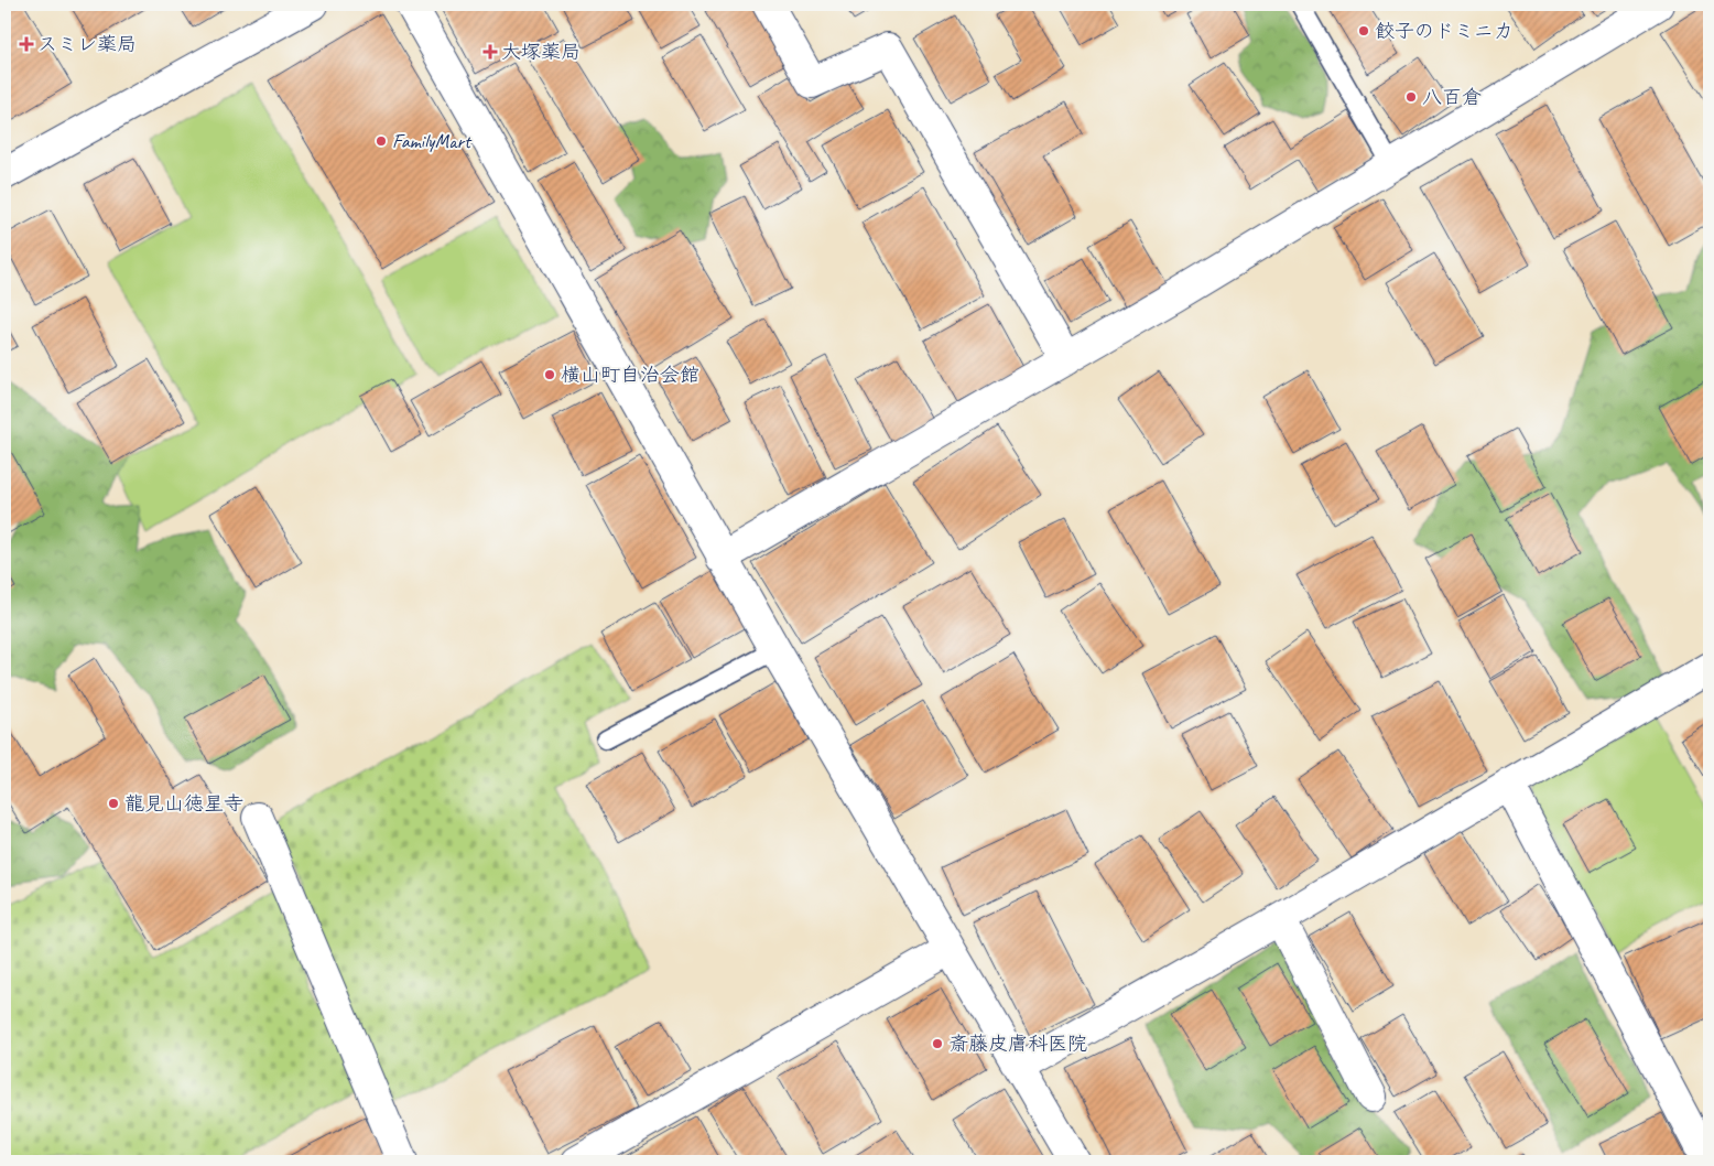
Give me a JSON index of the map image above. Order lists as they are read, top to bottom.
{
  "places": {
    "other": [
      "餃子のドミニカ",
      "八百倉",
      "FamilyMart",
      "横山町自治会館",
      "龍見山徳星寺",
      "斎藤皮膚科医院"
    ],
    "health": ["スミレ薬局", "大塚薬局"]
  }
}
